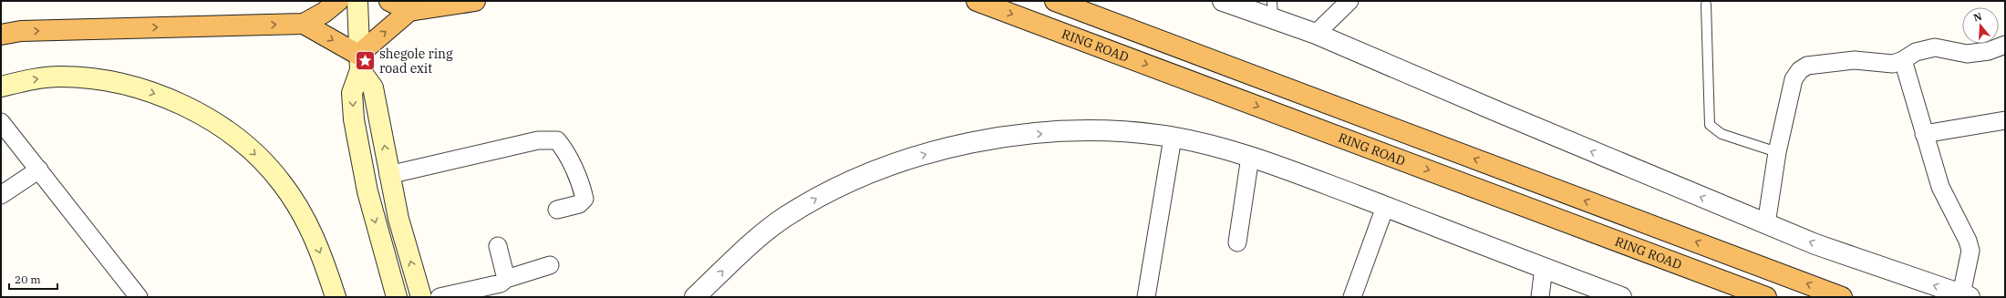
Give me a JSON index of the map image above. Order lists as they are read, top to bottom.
{
  "streets": {
    "highway": ["RING ROAD"]
  },
  "places": {
    "place": ["shegole ring road exit"]
  },
  "scale_bar": "20 m",
  "north": "top"
}
